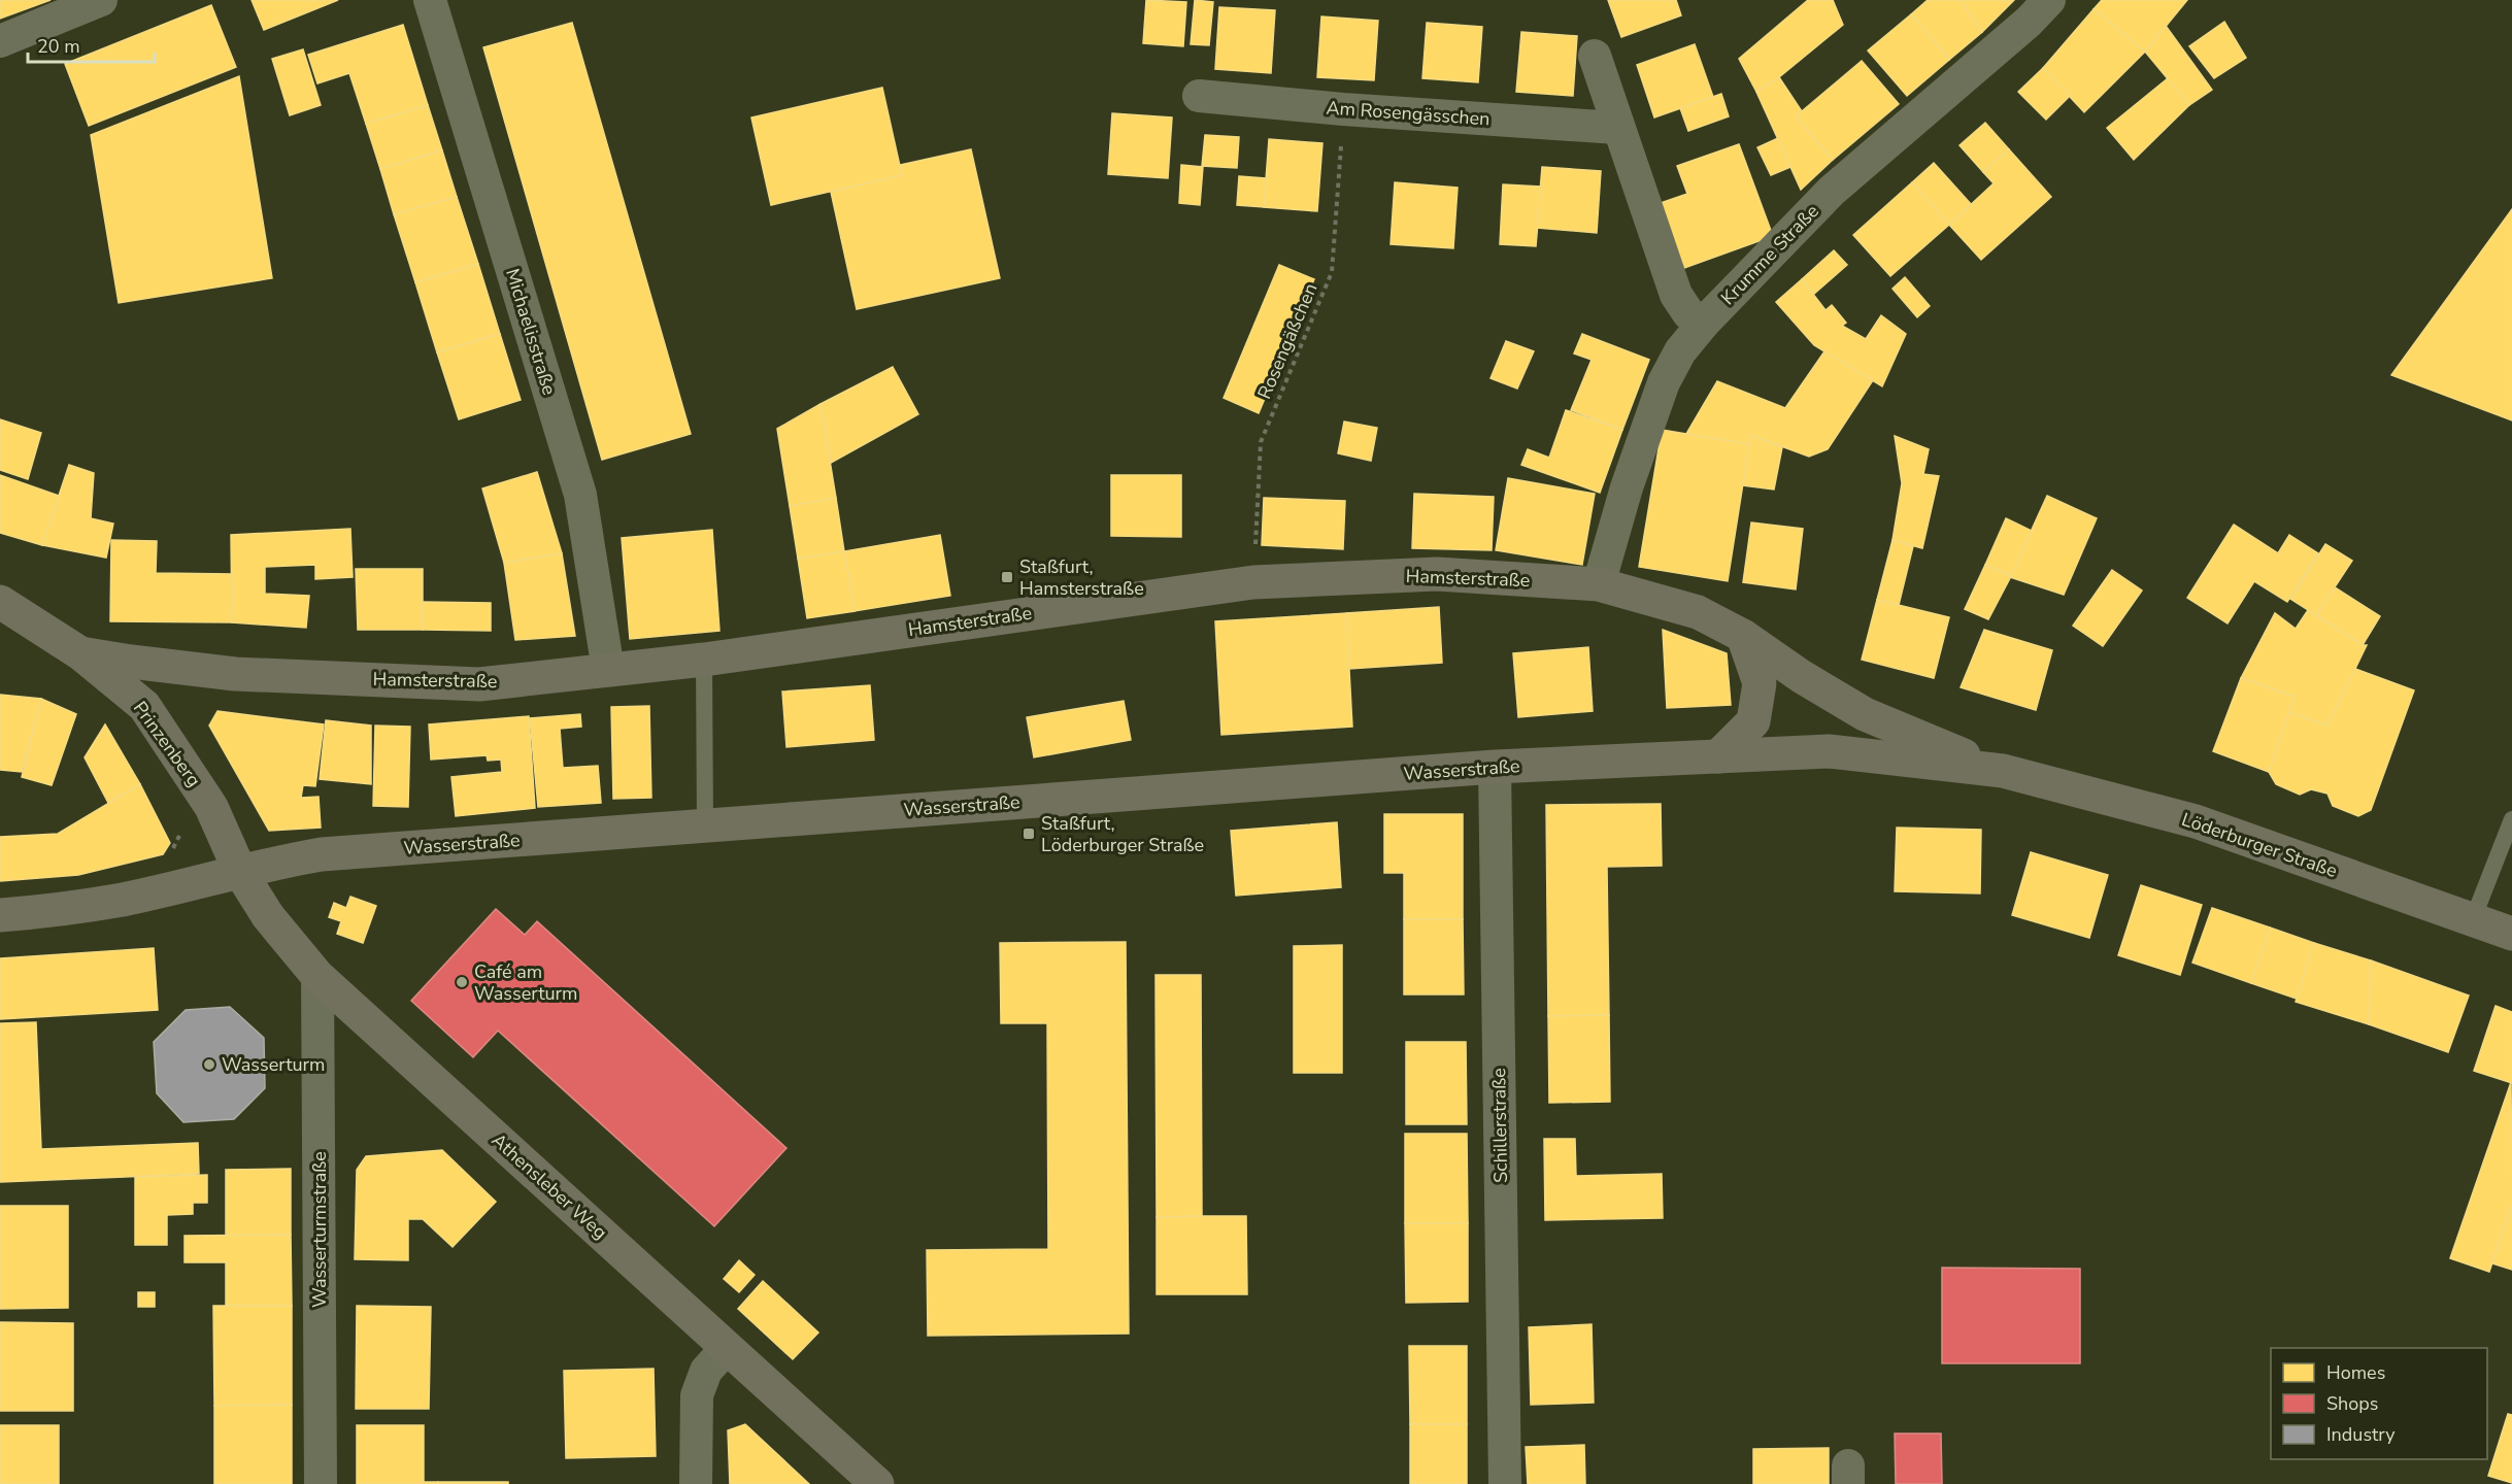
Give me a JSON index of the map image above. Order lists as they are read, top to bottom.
{
  "streets": {
    "street": [
      "Am Rosengässchen",
      "Krumme Straße",
      "Michaelisstraße",
      "Hamsterstraße",
      "Prinzenberg",
      "Wasserstraße",
      "Löderburger Straße",
      "Schillerstraße",
      "Athensleber Weg",
      "Wasserturmstraße"
    ],
    "path": ["Rosengäßchen"]
  },
  "crossings": [
    ["Am Rosengässchen", "Rosengäßchen"],
    ["Krumme Straße", "Hamsterstraße"],
    ["Michaelisstraße", "Hamsterstraße"],
    ["Rosengäßchen", "Hamsterstraße"],
    ["Hamsterstraße", "Prinzenberg"],
    ["Hamsterstraße", "Wasserstraße"],
    ["Hamsterstraße", "Löderburger Straße"],
    ["Prinzenberg", "Wasserstraße"],
    ["Prinzenberg", "Athensleber Weg"],
    ["Wasserstraße", "Löderburger Straße"],
    ["Wasserstraße", "Schillerstraße"],
    ["Wasserstraße", "Athensleber Weg"],
    ["Athensleber Weg", "Wasserturmstraße"]
  ],
  "places": {
    "transit": ["Staßfurt, Hamsterstraße", "Staßfurt, Löderburger Straße"],
    "other": ["Café am Wasserturm", "Wasserturm"]
  },
  "legend": ["Homes", "Shops", "Industry"],
  "scale_bar": "20 m"
}
